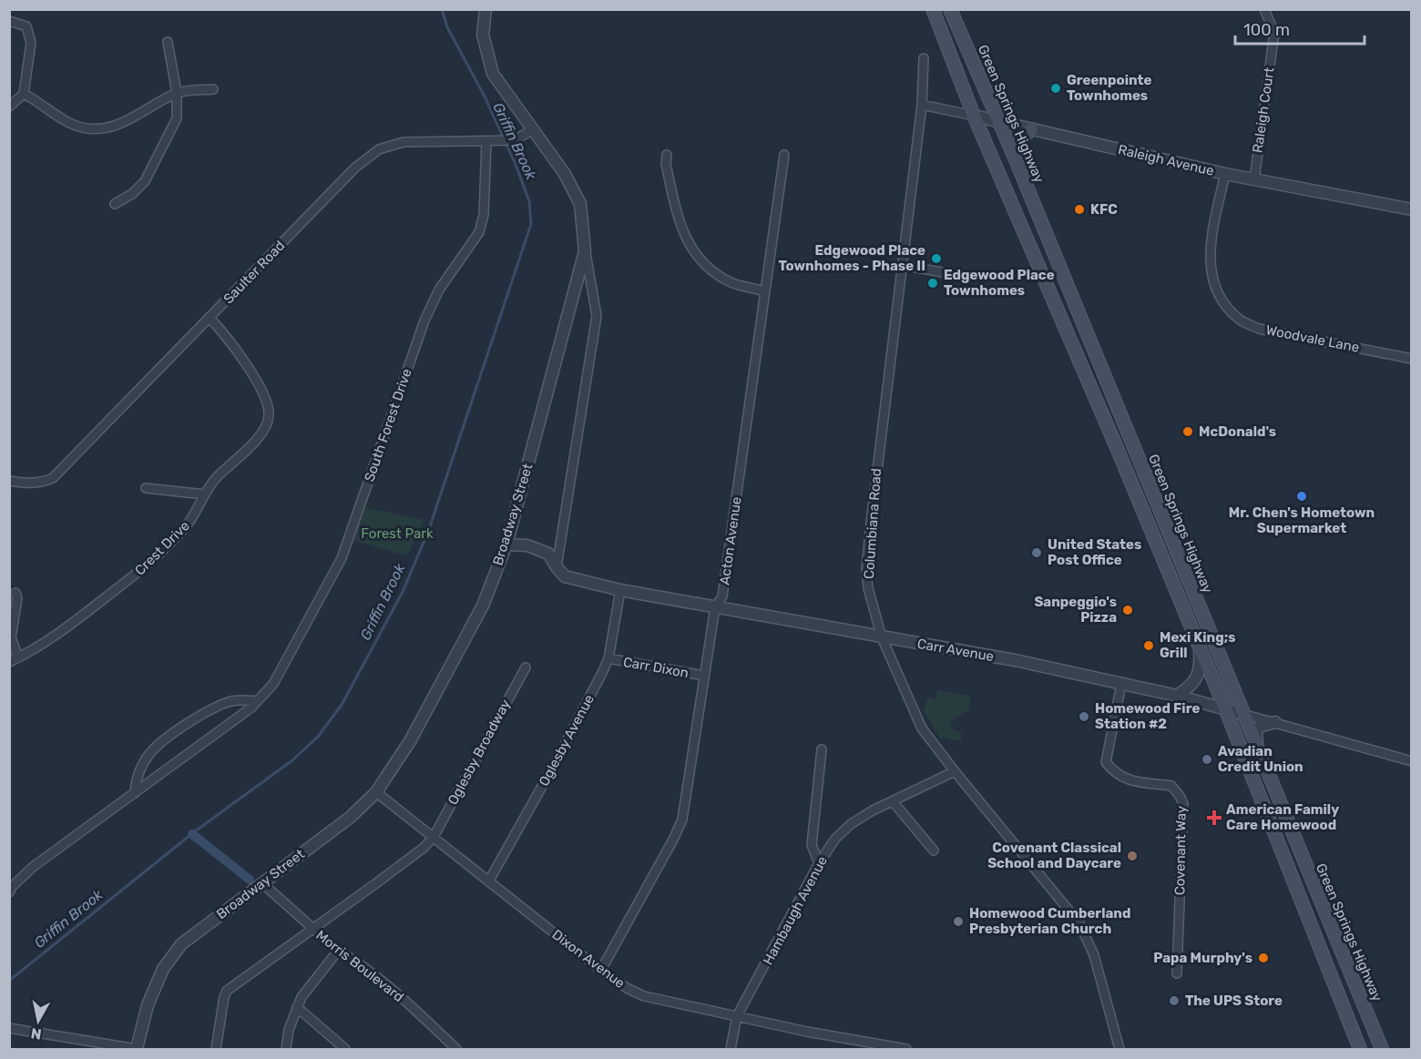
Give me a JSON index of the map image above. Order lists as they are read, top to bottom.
{
  "streets": {
    "main road": ["Green Springs Highway"],
    "street": [
      "Raleigh Court",
      "Raleigh Avenue",
      "Saulter Road",
      "Woodvale Lane",
      "South Forest Drive",
      "Broadway Street",
      "Columbiana Road",
      "Acton Avenue",
      "Crest Drive",
      "Carr Avenue",
      "Carr Dixon",
      "Oglesby Avenue",
      "Oglesby Broadway",
      "Covenant Way",
      "Hambaugh Avenue",
      "Dixon Avenue",
      "Morris Boulevard"
    ]
  },
  "crossings": [
    ["Raleigh Court", "Raleigh Avenue"],
    ["Green Springs Highway", "Raleigh Avenue"],
    ["Green Springs Highway", "Carr Avenue"],
    ["Raleigh Avenue", "Woodvale Lane"],
    ["Raleigh Avenue", "Columbiana Road"],
    ["Saulter Road", "South Forest Drive"],
    ["Saulter Road", "Broadway Street"],
    ["Saulter Road", "Crest Drive"],
    ["Broadway Street", "Carr Avenue"],
    ["Broadway Street", "Dixon Avenue"],
    ["Broadway Street", "Morris Boulevard"],
    ["Columbiana Road", "Carr Avenue"],
    ["Columbiana Road", "Hambaugh Avenue"],
    ["Acton Avenue", "Carr Avenue"],
    ["Acton Avenue", "Carr Dixon"],
    ["Acton Avenue", "Dixon Avenue"],
    ["Carr Avenue", "Oglesby Avenue"],
    ["Carr Avenue", "Covenant Way"],
    ["Carr Dixon", "Oglesby Avenue"],
    ["Oglesby Avenue", "Dixon Avenue"],
    ["Oglesby Broadway", "Dixon Avenue"],
    ["Oglesby Broadway", "Morris Boulevard"],
    ["Hambaugh Avenue", "Dixon Avenue"]
  ],
  "water": ["Griffin Brook"],
  "parks": ["Forest Park"],
  "places": {
    "other": [
      "Greenpointe Townhomes",
      "KFC",
      "Edgewood Place Townhomes - Phase II",
      "Edgewood Place Townhomes",
      "McDonald's",
      "Mr. Chen's Hometown Supermarket",
      "United States Post Office",
      "Sanpeggio's Pizza",
      "Mexi King;s Grill",
      "Homewood Fire Station #2",
      "Avadian Credit Union",
      "Covenant Classical School and Daycare",
      "Homewood Cumberland Presbyterian Church",
      "Papa Murphy's",
      "The UPS Store"
    ],
    "health": ["American Family Care Homewood"]
  },
  "scale_bar": "100 m",
  "north": "bottom"
}
